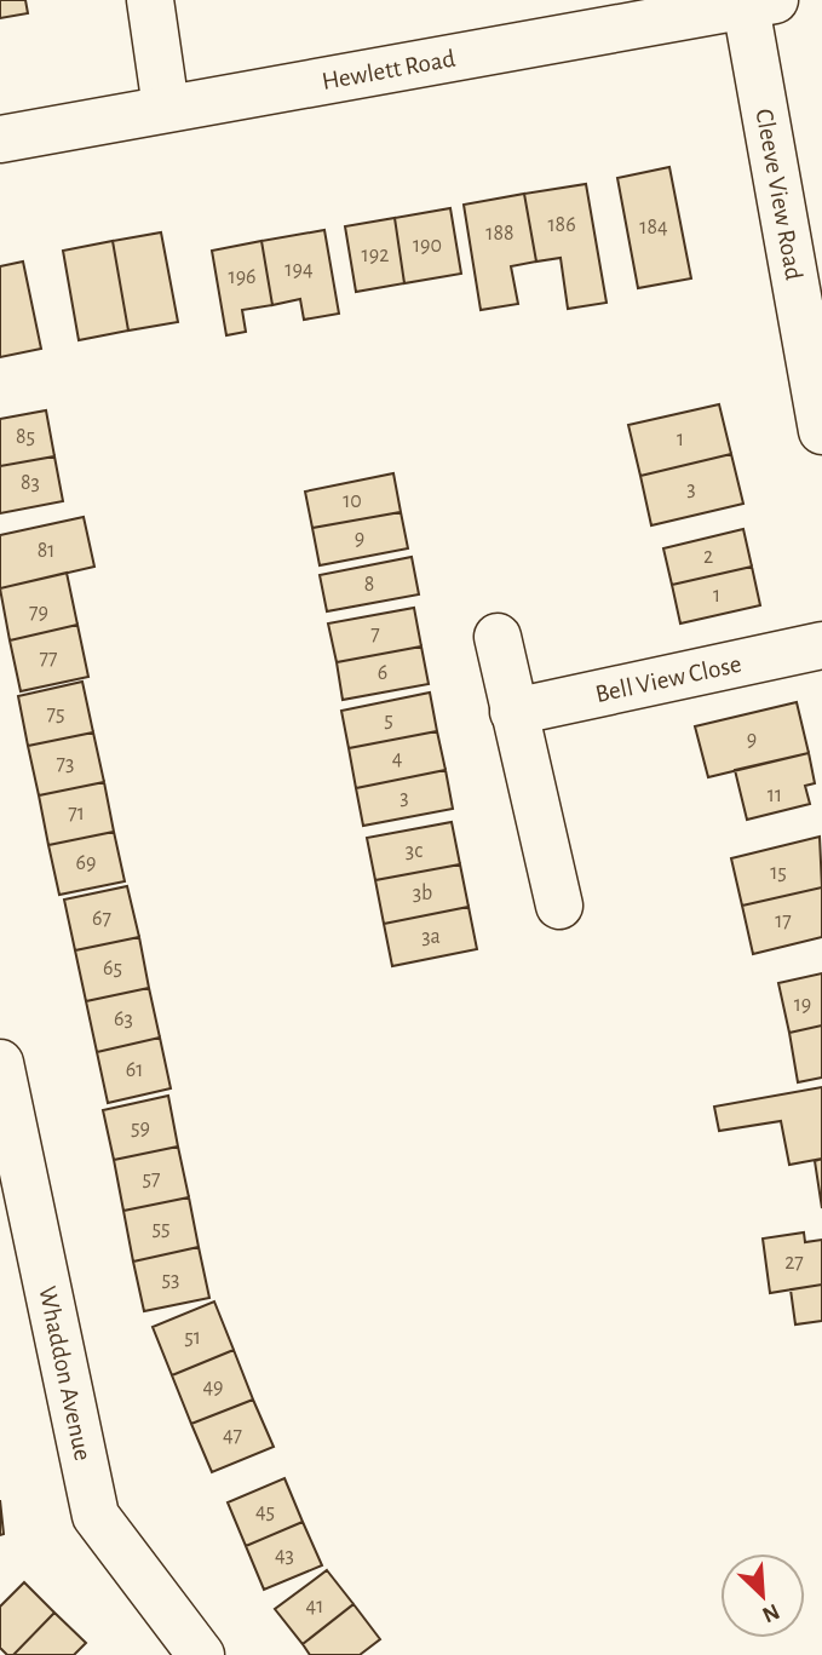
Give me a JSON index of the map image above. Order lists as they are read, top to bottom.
{
  "streets": {
    "street": [
      "Hewlett Road",
      "Cleeve View Road",
      "Bell View Close",
      "Whaddon Avenue"
    ]
  },
  "crossings": [
    ["Hewlett Road", "Cleeve View Road"]
  ],
  "house_numbers": [
    "186",
    "184",
    "188",
    "190",
    "192",
    "194",
    "196",
    "85",
    "1",
    "83",
    "3",
    "10",
    "9",
    "81",
    "2",
    "8",
    "1",
    "79",
    "7",
    "77",
    "6",
    "75",
    "5",
    "9",
    "4",
    "73",
    "11",
    "3",
    "71",
    "3c",
    "69",
    "15",
    "3b",
    "67",
    "17",
    "3a",
    "65",
    "19",
    "63",
    "61",
    "59",
    "57",
    "55",
    "27",
    "53",
    "51",
    "49",
    "47",
    "45",
    "43",
    "41"
  ],
  "north": "bottom right"
}
